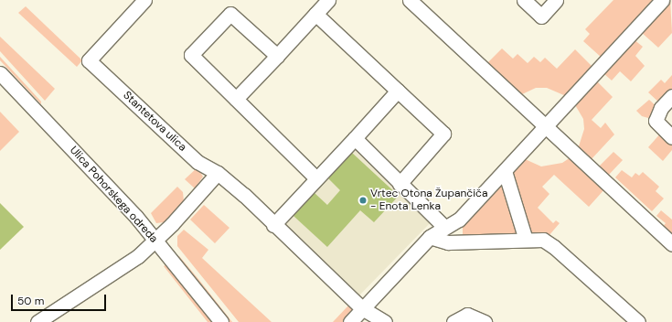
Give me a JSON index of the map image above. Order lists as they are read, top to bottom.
{
  "streets": {
    "street": ["Stantetova ulica", "Ulica Pohorskega odreda"]
  },
  "places": ["Vrtec Otona Župančiča - Enota Lenka"],
  "scale_bar": "50 m"
}
